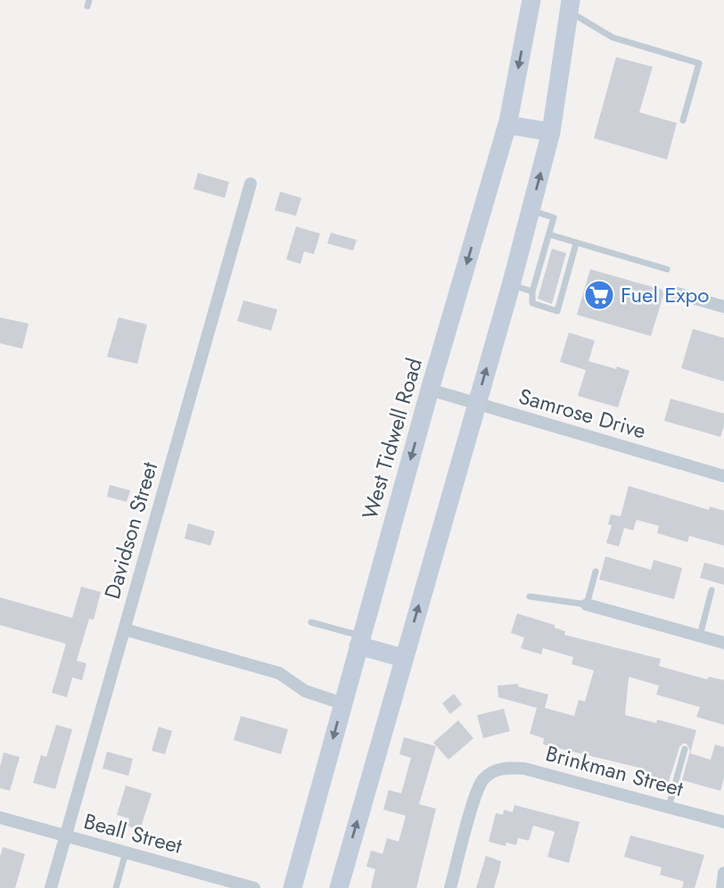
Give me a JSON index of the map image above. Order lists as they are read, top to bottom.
{
  "streets": {
    "main road": ["West Tidwell Road"],
    "street": [
      "Samrose Drive",
      "Davidson Street",
      "Brinkman Street",
      "Beall Street"
    ]
  },
  "crossings": [
    ["Samrose Drive", "West Tidwell Road"],
    ["Davidson Street", "Beall Street"]
  ],
  "places": {
    "supermarket": ["Fuel Expo"]
  }
}
